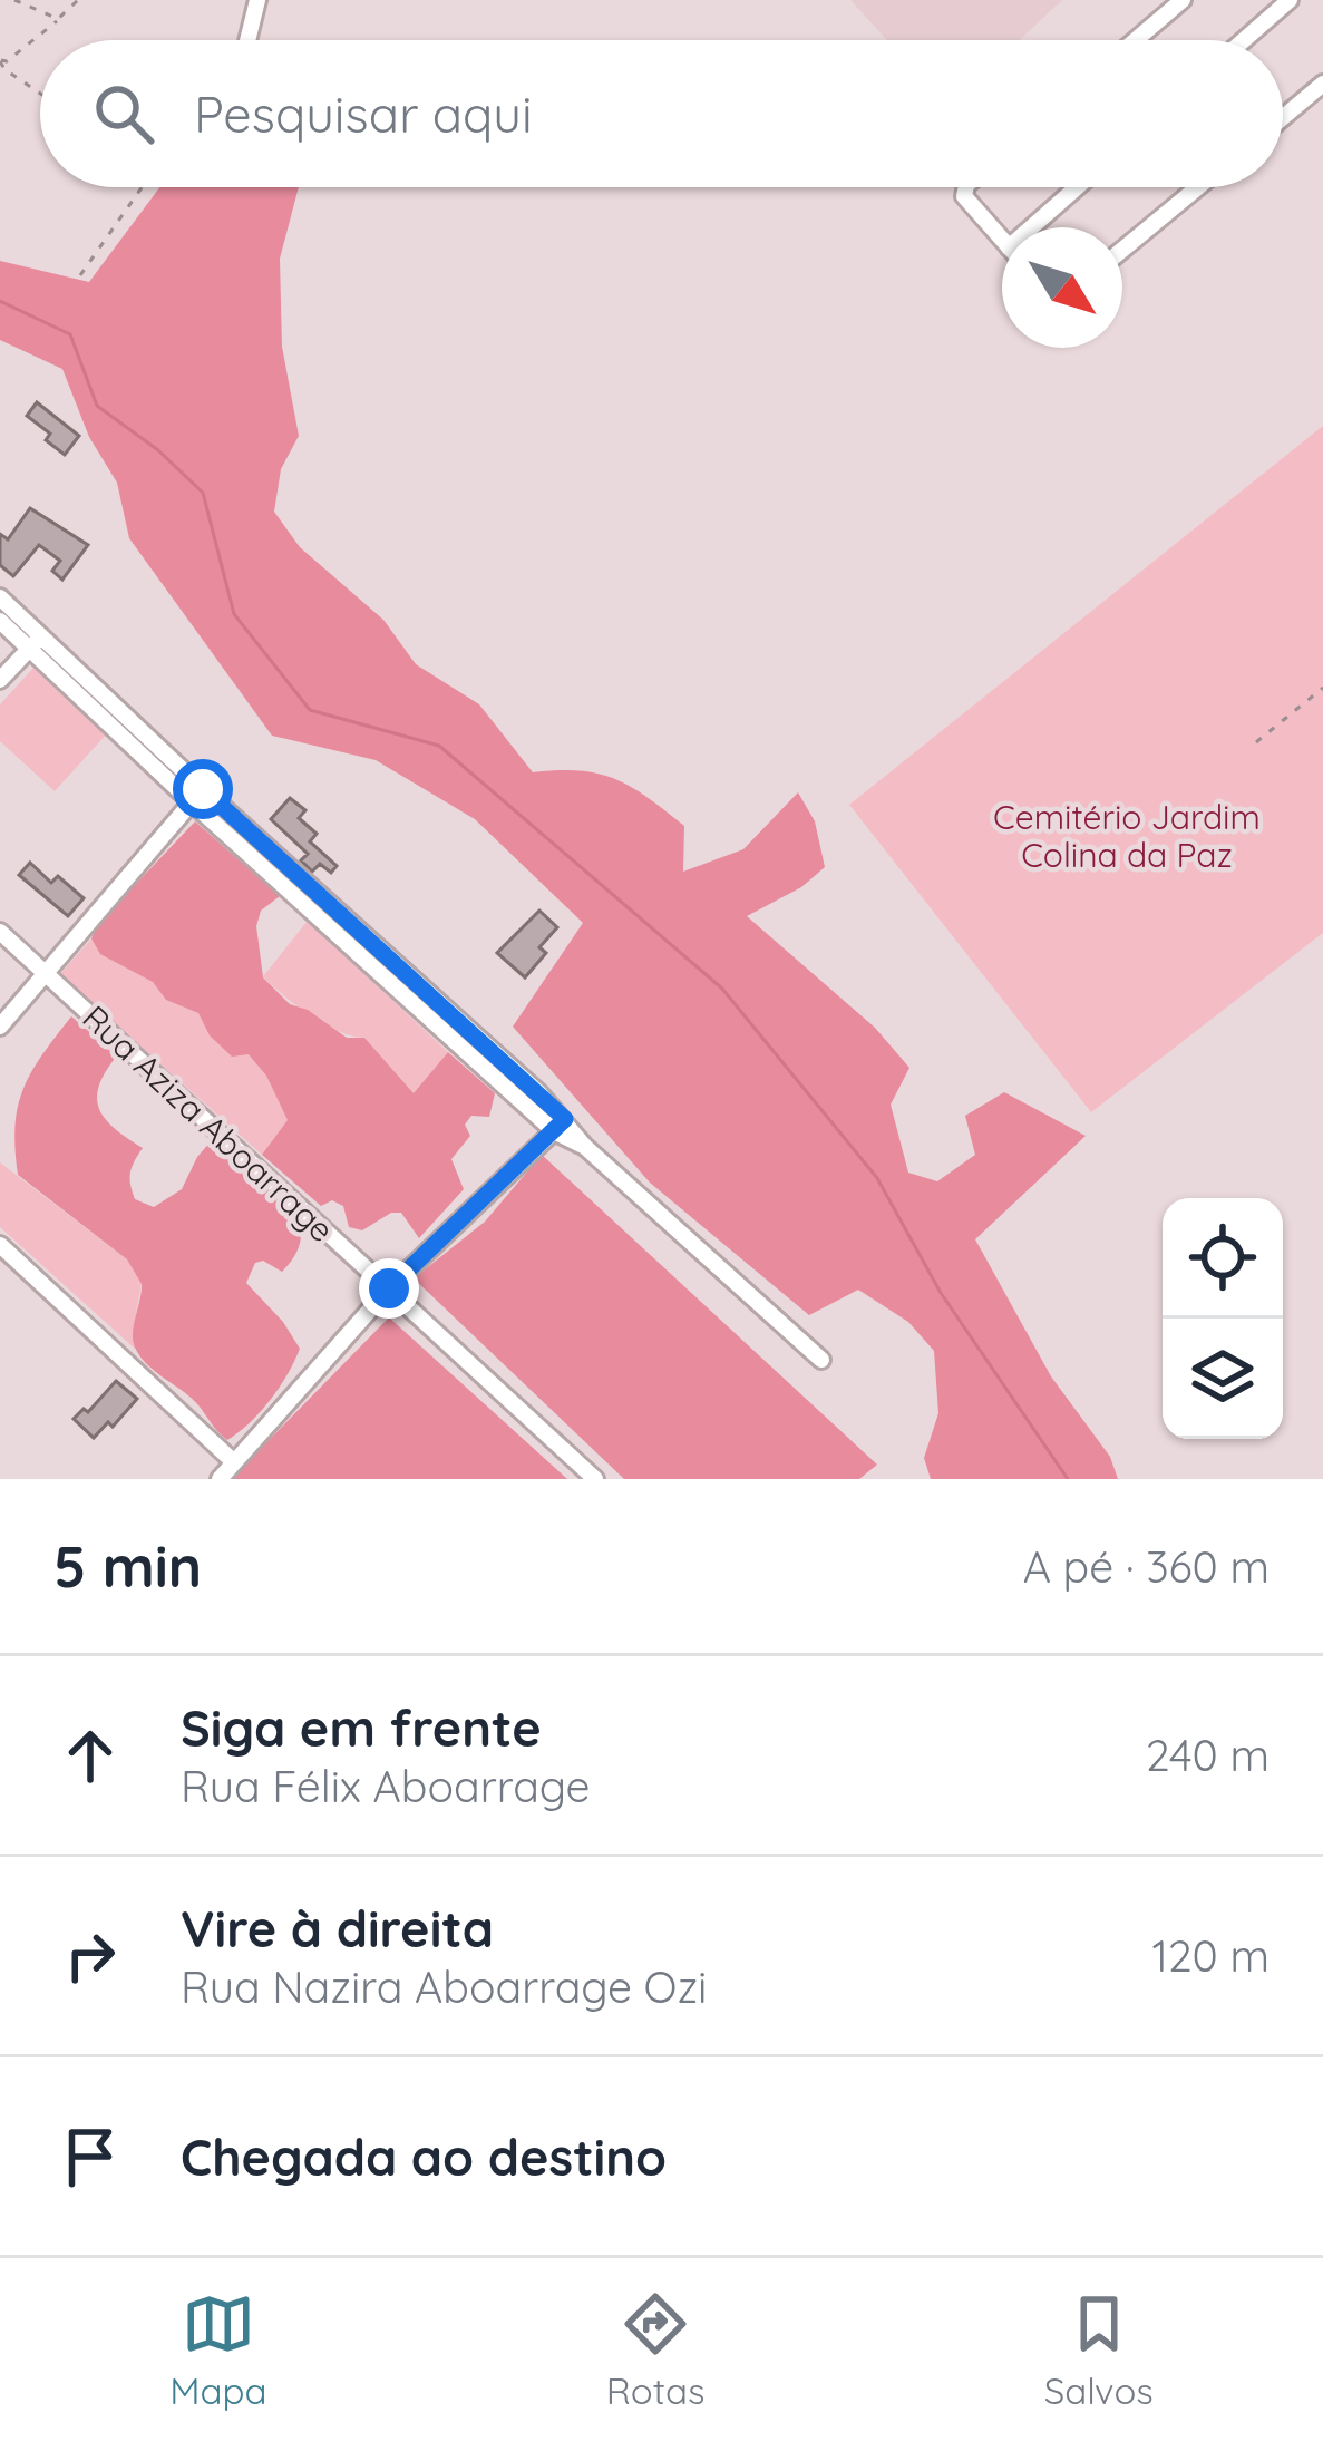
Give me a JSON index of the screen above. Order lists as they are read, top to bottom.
{
  "streets": {
    "street": ["Rua Aziza Aboarrage"]
  },
  "parks": ["Cemitério Jardim Colina da Paz"],
  "north": "bottom right",
  "page": {
    "search": "Pesquisar aqui",
    "heading": ["5 min", "A pé · 360 m"],
    "list": [
      ["Siga em frente", "Rua Félix Aboarrage", "240 m"],
      ["Vire à direita", "Rua Nazira Aboarrage Ozi", "120 m"],
      "Chegada ao destino"
    ],
    "nav": ["Mapa", "Rotas", "Salvos"]
  }
}
